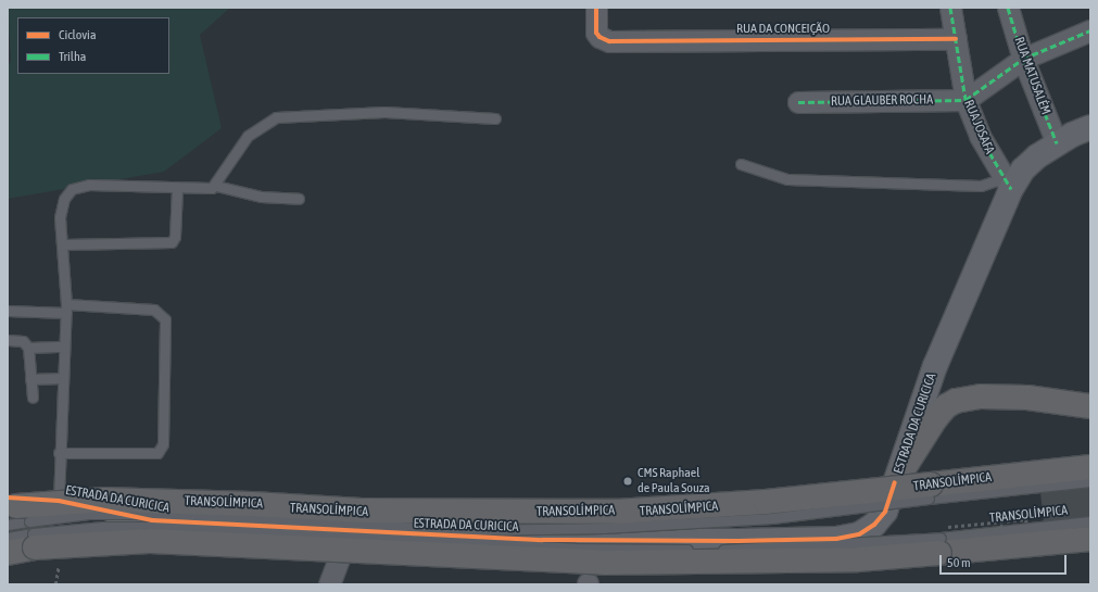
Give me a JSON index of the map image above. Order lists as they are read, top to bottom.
{
  "streets": {
    "highway": ["TRANSOLÍMPICA"],
    "street": [
      "RUA DA CONCEIÇÃO",
      "RUA MATUSALÉM",
      "RUA GLAUBER ROCHA",
      "RUA JOSAFA",
      "ESTRADA DA CURICICA"
    ]
  },
  "crossings": [
    ["RUA DA CONCEIÇÃO", "RUA JOSAFA"],
    ["RUA MATUSALÉM", "ESTRADA DA CURICICA"],
    ["RUA GLAUBER ROCHA", "RUA JOSAFA"],
    ["RUA JOSAFA", "ESTRADA DA CURICICA"],
    ["ESTRADA DA CURICICA", "TRANSOLÍMPICA"]
  ],
  "places": ["CMS Raphael de Paula Souza"],
  "legend": ["Ciclovia", "Trilha"],
  "scale_bar": "50 m"
}
